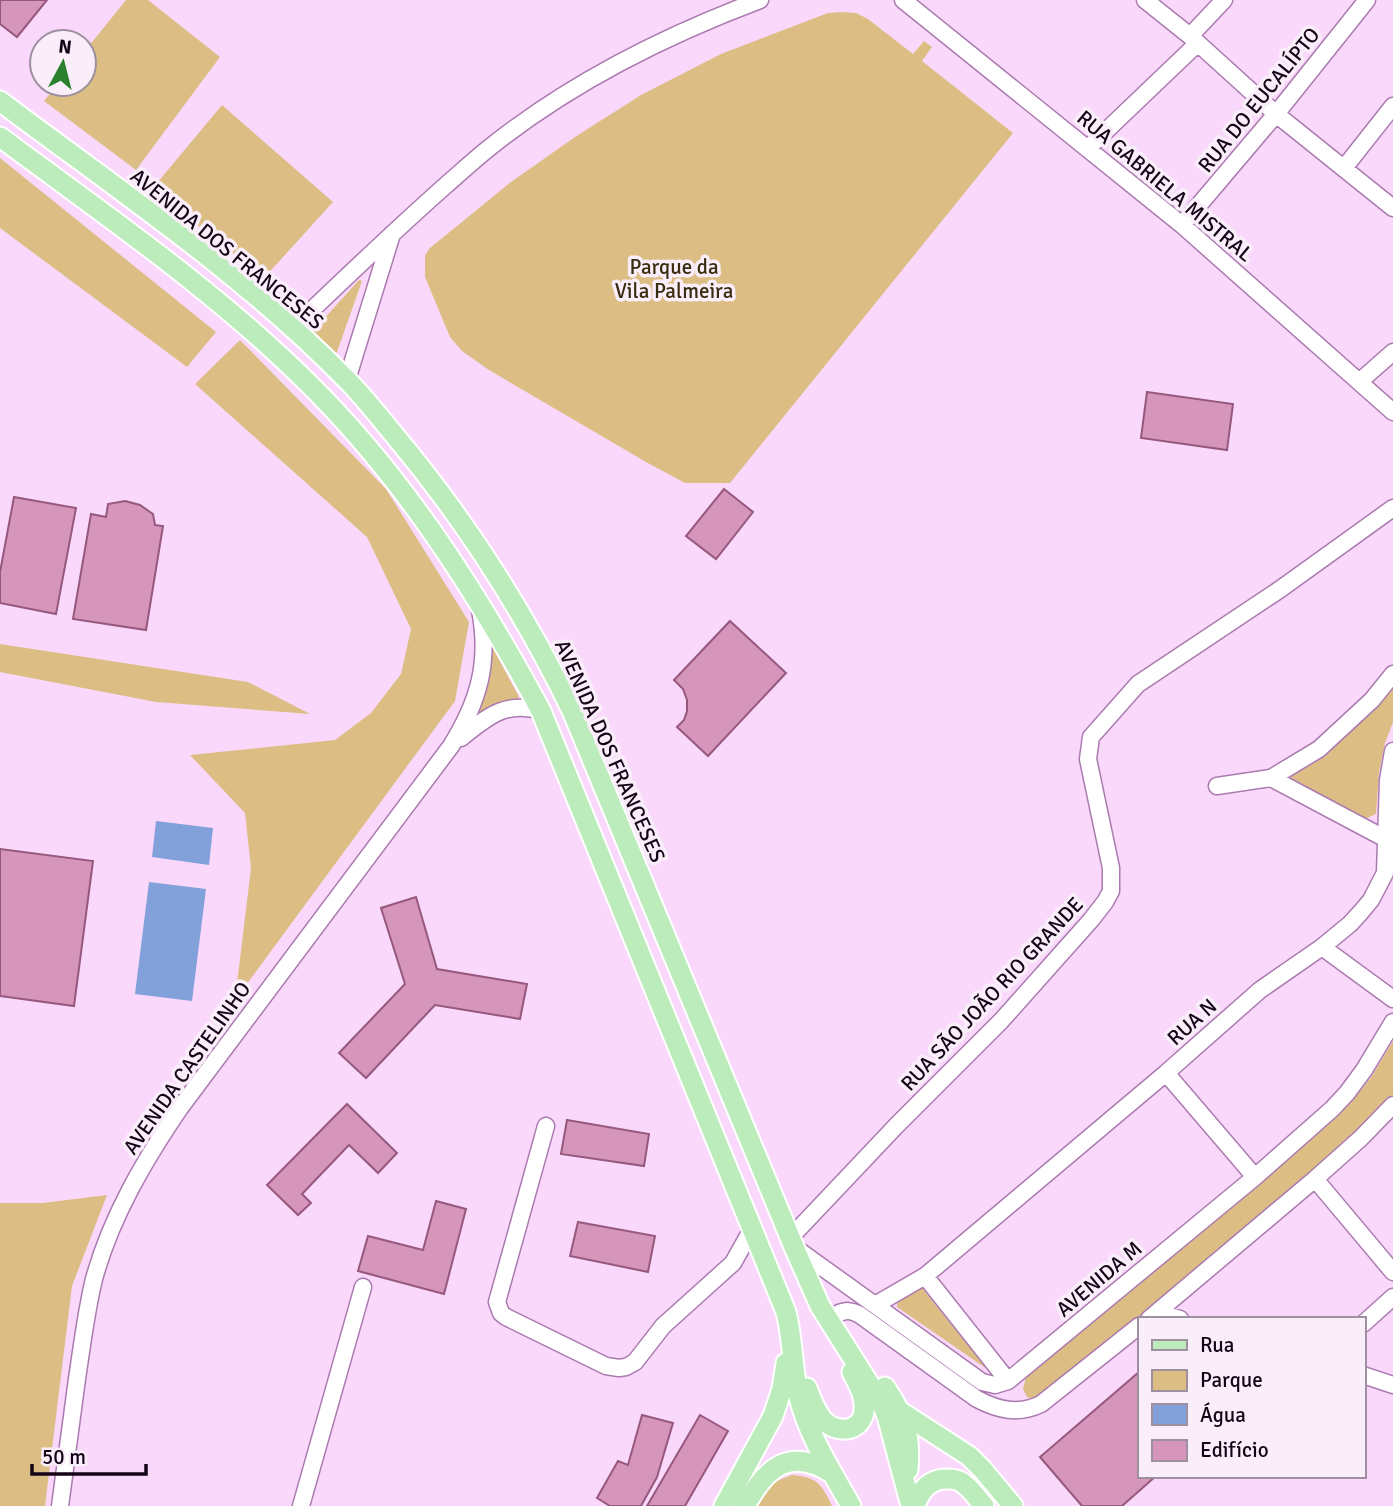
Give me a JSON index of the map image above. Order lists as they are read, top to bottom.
{
  "streets": {
    "main road": ["AVENIDA DOS FRANCESES"],
    "street": [
      "RUA DO EUCALÍPTO",
      "RUA GABRIELA MISTRAL",
      "RUA SÃO JOÃO RIO GRANDE",
      "RUA N",
      "AVENIDA CASTELINHO",
      "AVENIDA M"
    ]
  },
  "crossings": [
    ["RUA DO EUCALÍPTO", "RUA GABRIELA MISTRAL"],
    ["AVENIDA DOS FRANCESES", "RUA SÃO JOÃO RIO GRANDE"]
  ],
  "parks": ["Parque da Vila Palmeira"],
  "legend": [
    "Rua",
    "Parque",
    "Água",
    "Edifício"
  ],
  "scale_bar": "50 m",
  "north": "top"
}
